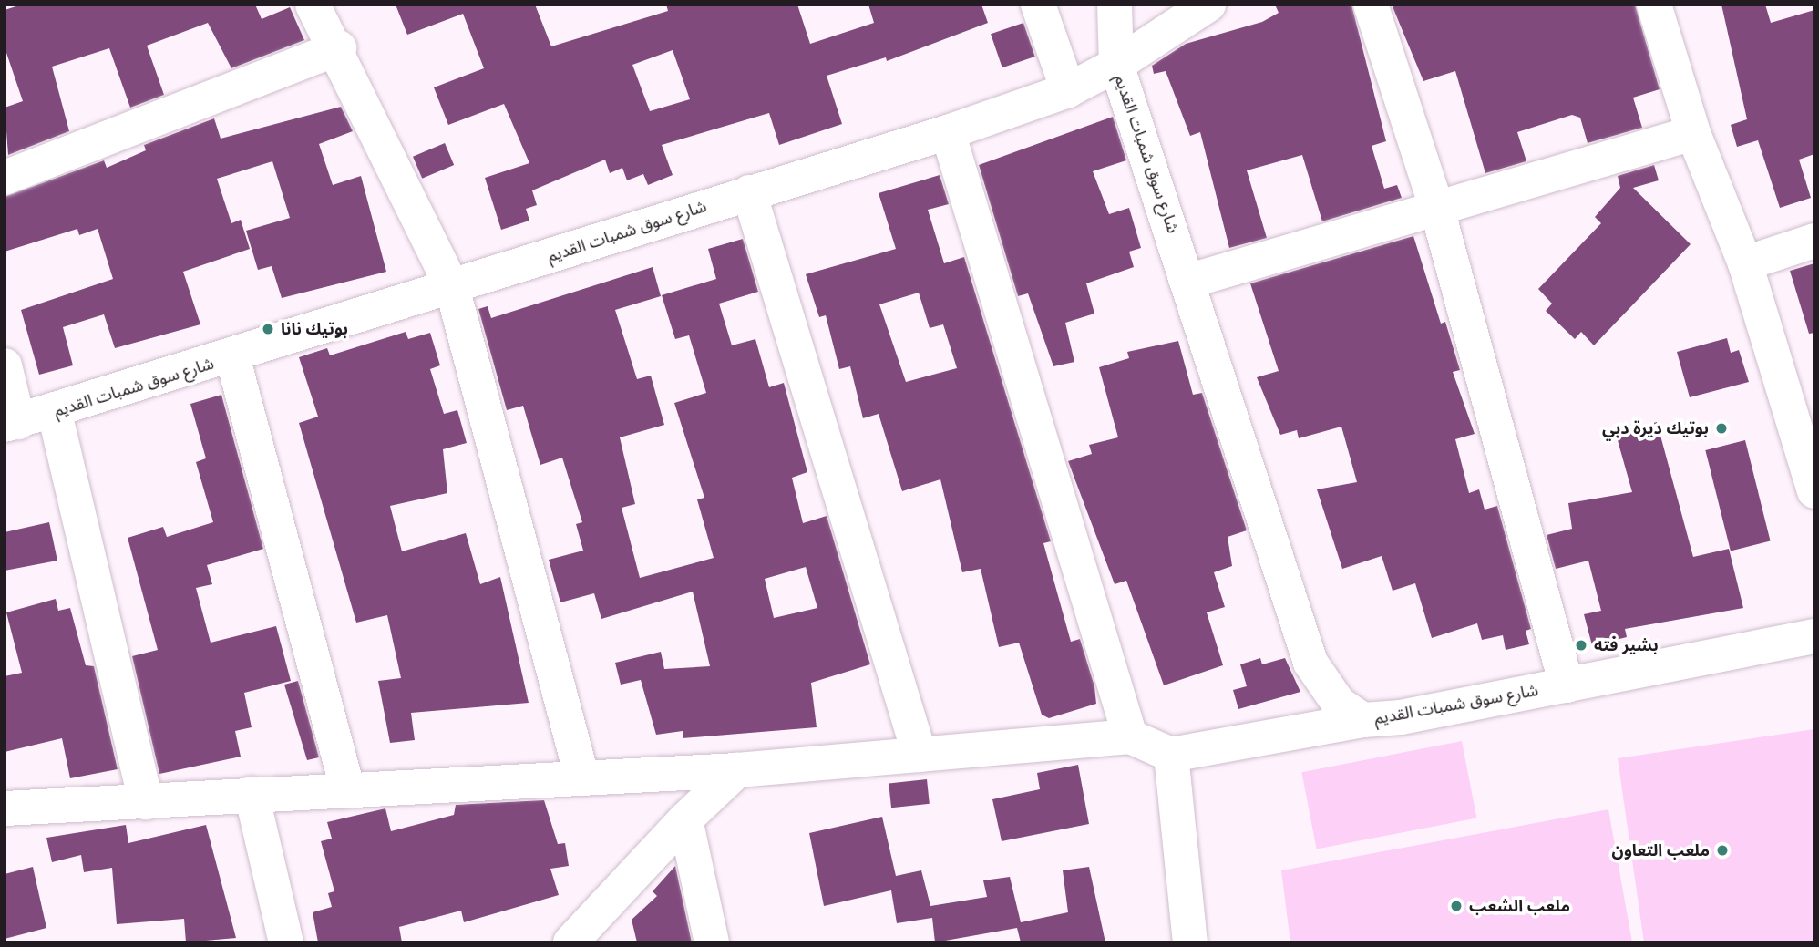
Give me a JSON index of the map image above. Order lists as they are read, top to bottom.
{
  "streets": {
    "street": ["شارع سوق شمبات القديم"]
  },
  "places": [
    "بوتيك نانا",
    "بوتيك ديرة دبي",
    "بشير فته",
    "ملعب التعاون",
    "ملعب الشعب"
  ]
}
